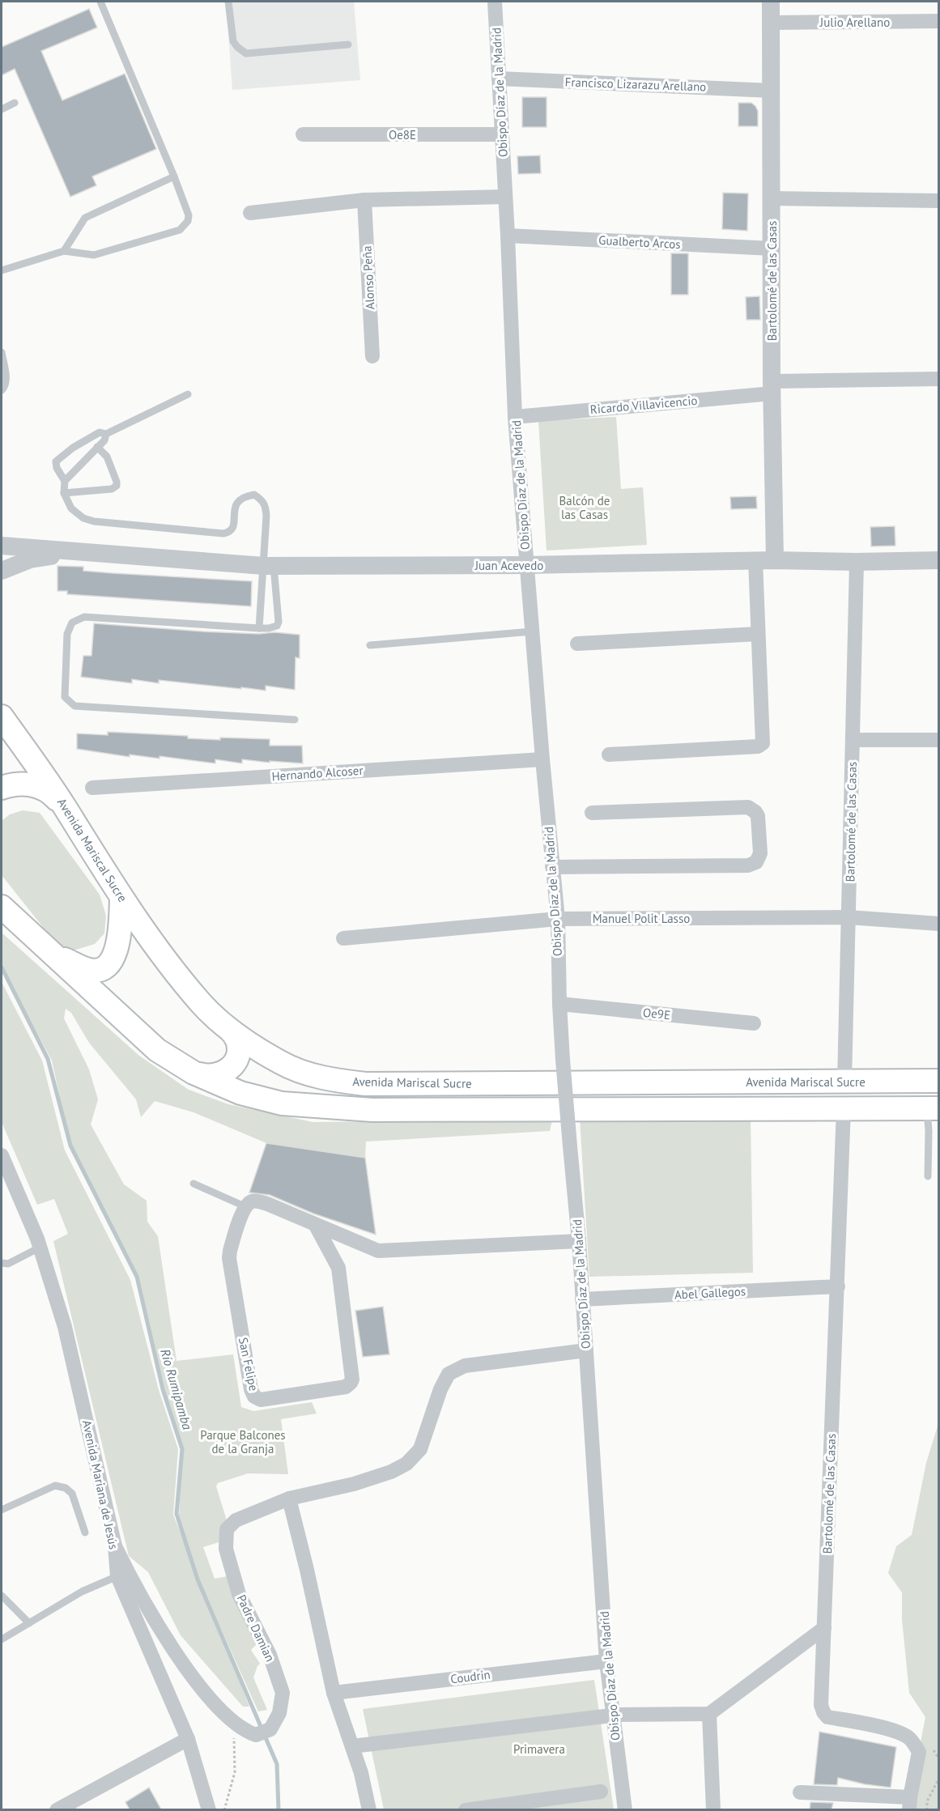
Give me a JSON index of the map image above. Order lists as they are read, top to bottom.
{
  "streets": {
    "main road": ["Avenida Mariscal Sucre"],
    "street": [
      "Julio Arellano",
      "Francisco Lizarazu Arellano",
      "Obispo Díaz de la Madrid",
      "Oe8E",
      "Gualberto Arcos",
      "Alonso Peña",
      "Bartolomé de las Casas",
      "Ricardo Villavicencio",
      "Juan Acevedo",
      "Hernando Alcoser",
      "Manuel Polit Lasso",
      "Oe9E",
      "Abel Gallegos",
      "San Felipe",
      "Avenida Mariana de Jesús",
      "Padre Damian",
      "Coudrin"
    ]
  },
  "crossings": [
    ["Julio Arellano", "Bartolomé de las Casas"],
    ["Francisco Lizarazu Arellano", "Obispo Díaz de la Madrid"],
    ["Francisco Lizarazu Arellano", "Bartolomé de las Casas"],
    ["Obispo Díaz de la Madrid", "Oe8E"],
    ["Obispo Díaz de la Madrid", "Gualberto Arcos"],
    ["Obispo Díaz de la Madrid", "Ricardo Villavicencio"],
    ["Obispo Díaz de la Madrid", "Juan Acevedo"],
    ["Obispo Díaz de la Madrid", "Hernando Alcoser"],
    ["Obispo Díaz de la Madrid", "Manuel Polit Lasso"],
    ["Obispo Díaz de la Madrid", "Oe9E"],
    ["Obispo Díaz de la Madrid", "Abel Gallegos"],
    ["Obispo Díaz de la Madrid", "Padre Damian"],
    ["Obispo Díaz de la Madrid", "Coudrin"],
    ["Gualberto Arcos", "Bartolomé de las Casas"],
    ["Bartolomé de las Casas", "Ricardo Villavicencio"],
    ["Bartolomé de las Casas", "Juan Acevedo"],
    ["Bartolomé de las Casas", "Avenida Mariscal Sucre"],
    ["Bartolomé de las Casas", "Manuel Polit Lasso"],
    ["Bartolomé de las Casas", "Abel Gallegos"],
    ["Avenida Mariana de Jesús", "Padre Damian"]
  ],
  "water": ["Río Rumipamba"],
  "parks": ["Balcón de las Casas", "Parque Balcones de la Granja", "Primavera"]
}
